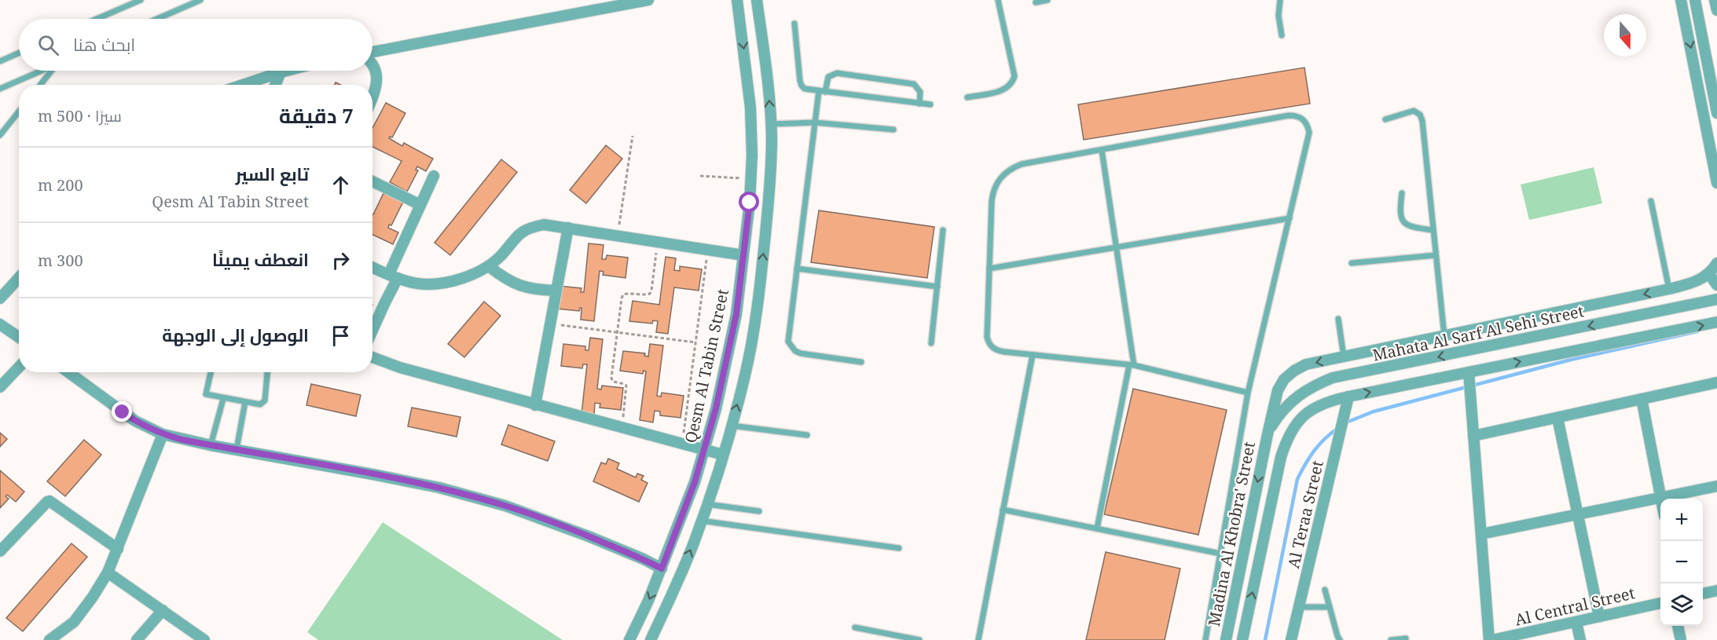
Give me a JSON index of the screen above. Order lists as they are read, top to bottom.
{
  "streets": {
    "street": [
      "Mahata Al Sarf Al Sehi Street",
      "Qesm Al Tabin Street",
      "Al Teraa Street",
      "Madina Al Khobra' Street",
      "Al Central Street"
    ]
  },
  "crossings": [
    ["Mahata Al Sarf Al Sehi Street", "Madina Al Khobra' Street"],
    ["Al Teraa Street", "Madina Al Khobra' Street"]
  ],
  "north": "bottom",
  "page": {
    "search": "ابحث هنا",
    "heading": ["7 دقيقة", "سيرًا · 500 m"],
    "list": [
      ["تابع السير", "Qesm Al Tabin Street", "200 m"],
      ["انعطف يمينًا", "300 m"],
      "الوصول إلى الوجهة"
    ],
    "map_buttons": ["+", "−"]
  }
}
